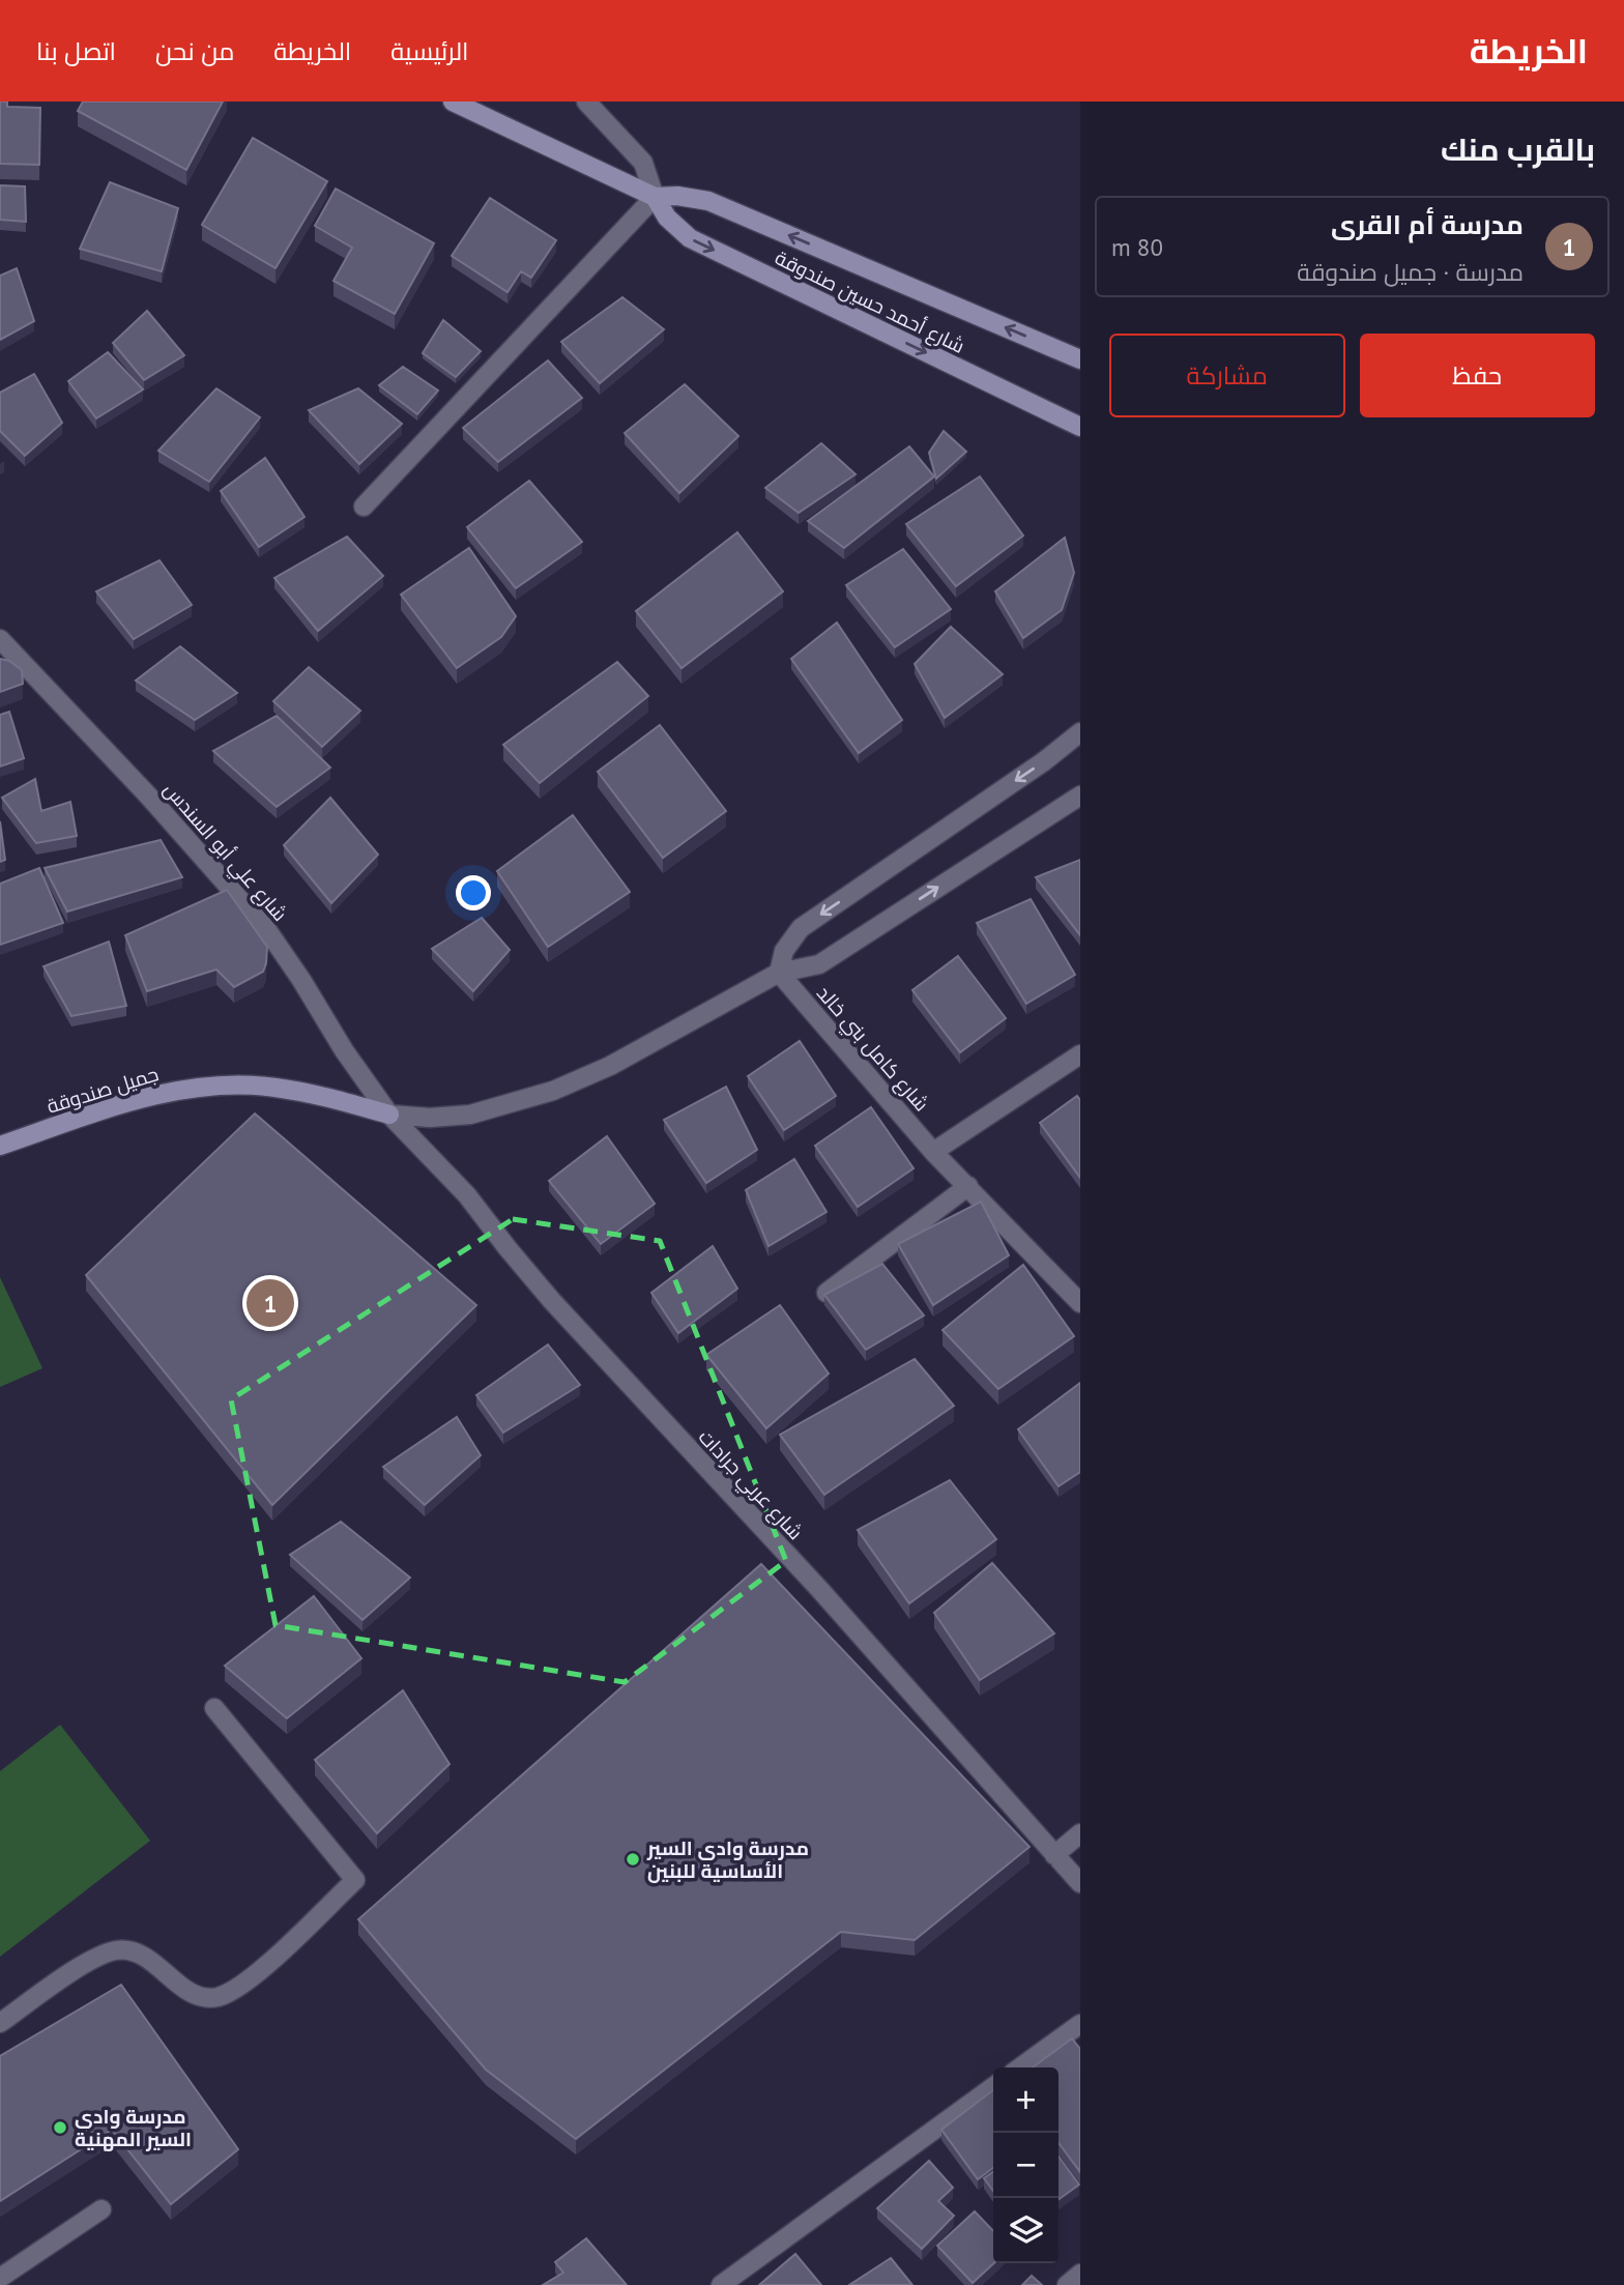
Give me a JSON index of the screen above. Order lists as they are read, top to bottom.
{
  "streets": {
    "main road": ["شارع أحمد حسين صندوقة", "جميل صندوقة"],
    "street": ["شارع علي أبو السندس", "شارع كامل بني خالد", "شارع عربي جرادات"]
  },
  "crossings": [
    ["شارع علي أبو السندس", "جميل صندوقة"],
    ["شارع علي أبو السندس", "شارع عربي جرادات"],
    ["جميل صندوقة", "شارع عربي جرادات"]
  ],
  "places": ["مدرسة وادي السير الأساسية للبنين", "مدرسة وادي السير المهنية"],
  "page": {
    "header": "الخريطة",
    "nav": [
      "الرئيسية",
      "الخريطة",
      "من نحن",
      "اتصل بنا"
    ],
    "heading": "بالقرب منك",
    "list": [
      {
        "mark": "1",
        "name": "مدرسة أم القرى",
        "note": "مدرسة · جميل صندوقة",
        "value": "80 m"
      }
    ],
    "buttons": ["حفظ", "مشاركة"],
    "pins": "1",
    "map_buttons": ["+", "−"]
  }
}
